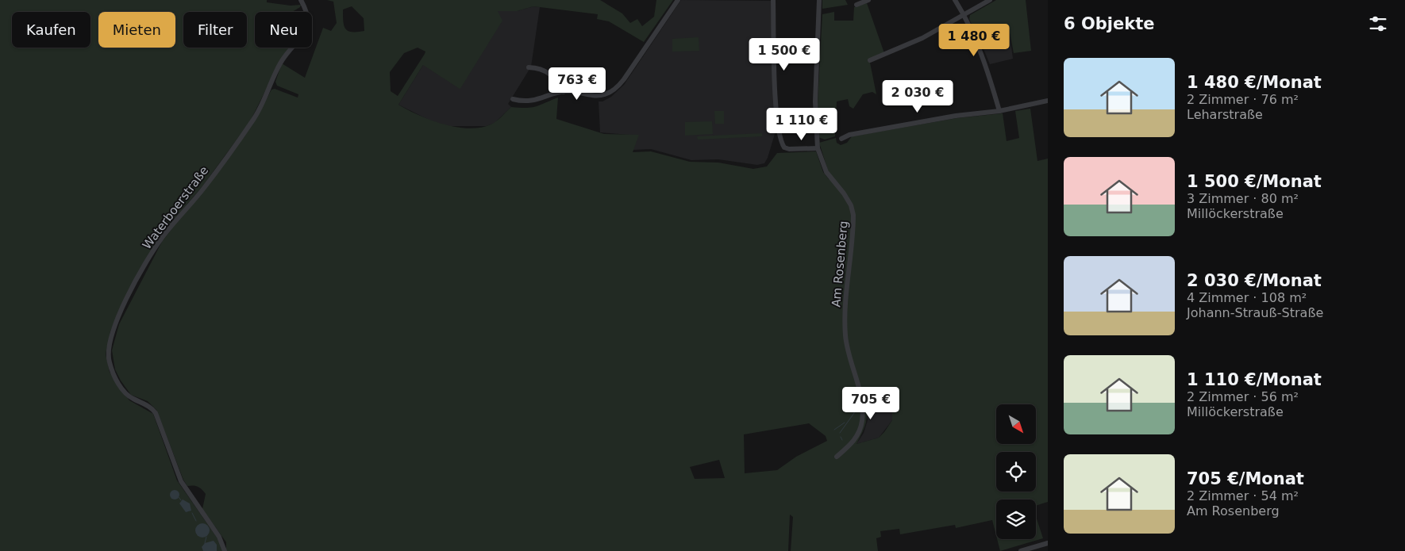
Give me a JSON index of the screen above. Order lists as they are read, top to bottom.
{
  "streets": {
    "street": ["Waterboerstraße", "Am Rosenberg"]
  },
  "north": "bottom right",
  "page": {
    "heading": "6 Objekte",
    "chip": [
      "Kaufen",
      "Mieten",
      "Filter",
      "Neu"
    ],
    "price": [
      "1 480 €",
      "1 500 €",
      "763 €",
      "2 030 €",
      "1 110 €",
      "705 €"
    ],
    "list": [
      {
        "name": "1 480 €/Monat",
        "note": "2 Zimmer · 76 m² · Leharstraße"
      },
      {
        "name": "1 500 €/Monat",
        "note": "3 Zimmer · 80 m² · Millöckerstraße"
      },
      {
        "name": "2 030 €/Monat",
        "note": "4 Zimmer · 108 m² · Johann-Strauß-Straße"
      },
      {
        "name": "1 110 €/Monat",
        "note": "2 Zimmer · 56 m² · Millöckerstraße"
      },
      {
        "name": "705 €/Monat",
        "note": "2 Zimmer · 54 m² · Am Rosenberg"
      }
    ]
  }
}
